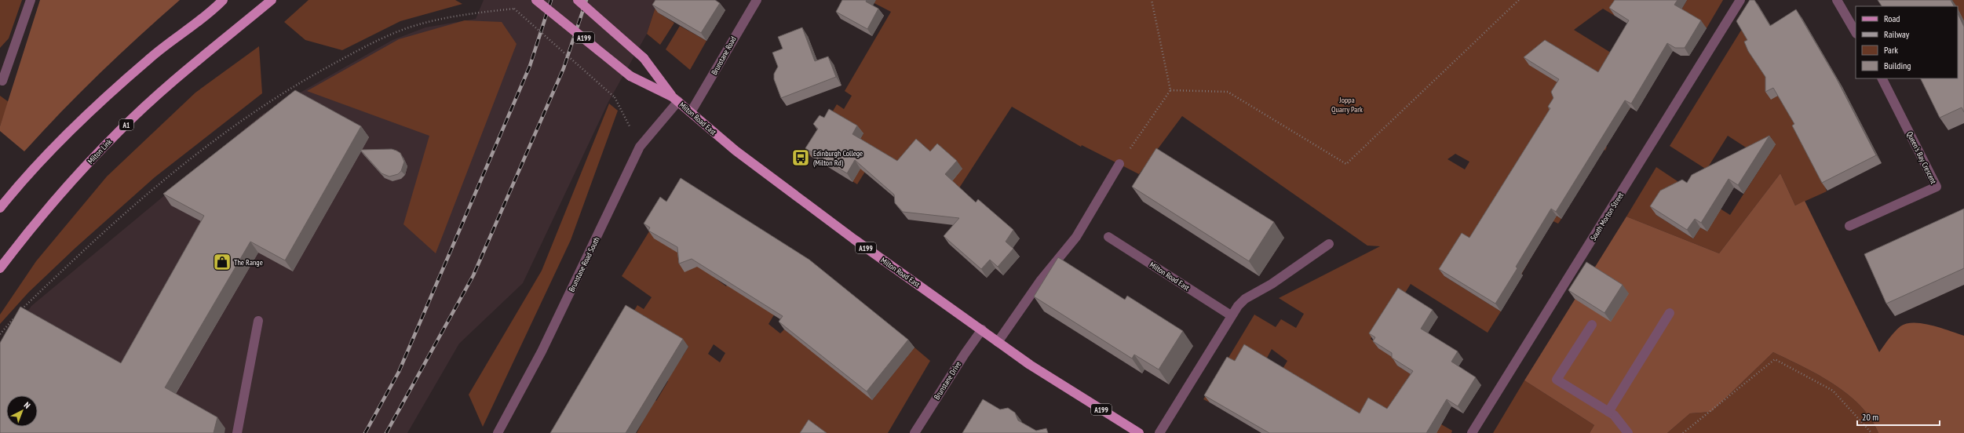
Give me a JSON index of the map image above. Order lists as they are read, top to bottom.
{
  "streets": {
    "main road": [
      "A199",
      "Milton Road East",
      "A1",
      "Milton Link"
    ],
    "street": [
      "Brunstane Road",
      "Queen's Bay Crescent",
      "South Morton Street",
      "Brunstane Road South",
      "Brunstane Drive"
    ]
  },
  "crossings": [
    ["Brunstane Road", "Milton Road East"],
    ["Milton Road East", "Brunstane Road South"],
    ["Milton Road East", "Brunstane Drive"]
  ],
  "parks": ["Joppa Quarry Park"],
  "places": {
    "bus stop": ["Edinburgh College (Milton Rd)"],
    "shop": ["The Range"]
  },
  "legend": [
    "Road",
    "Railway",
    "Park",
    "Building"
  ],
  "scale_bar": "20 m",
  "north": "top right"
}
